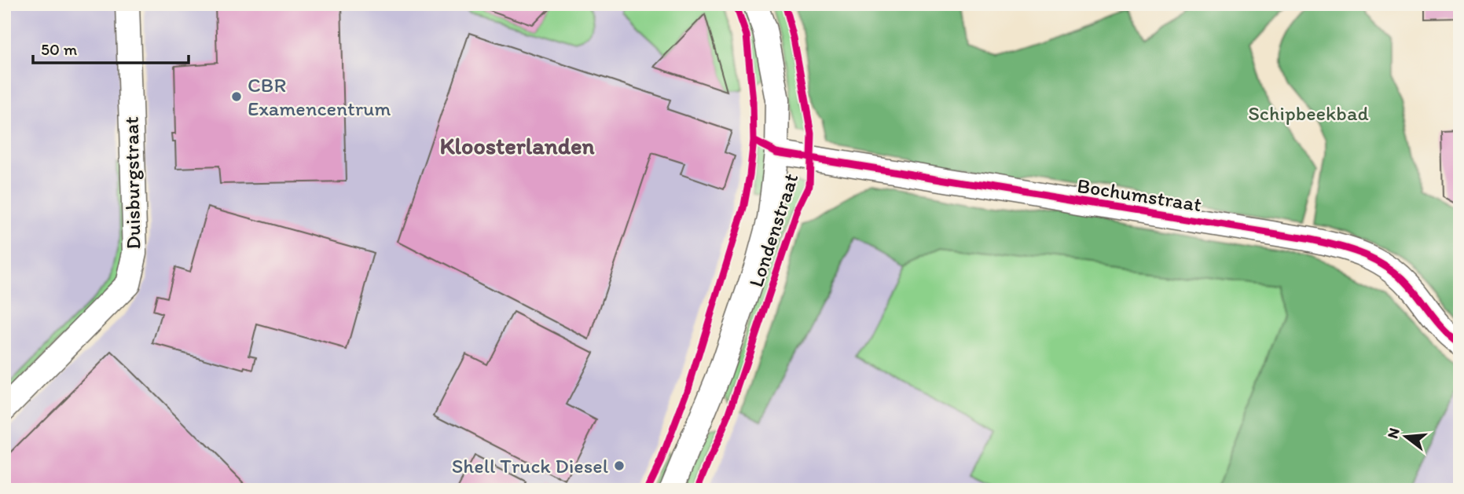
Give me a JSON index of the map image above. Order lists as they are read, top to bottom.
{
  "streets": {
    "street": ["Duisburgstraat", "Bochumstraat", "Londenstraat"]
  },
  "crossings": [
    ["Bochumstraat", "Londenstraat"]
  ],
  "districts": ["Kloosterlanden"],
  "parks": ["Schipbeekbad"],
  "places": ["CBR Examencentrum", "Shell Truck Diesel"],
  "scale_bar": "50 m",
  "north": "left"
}
